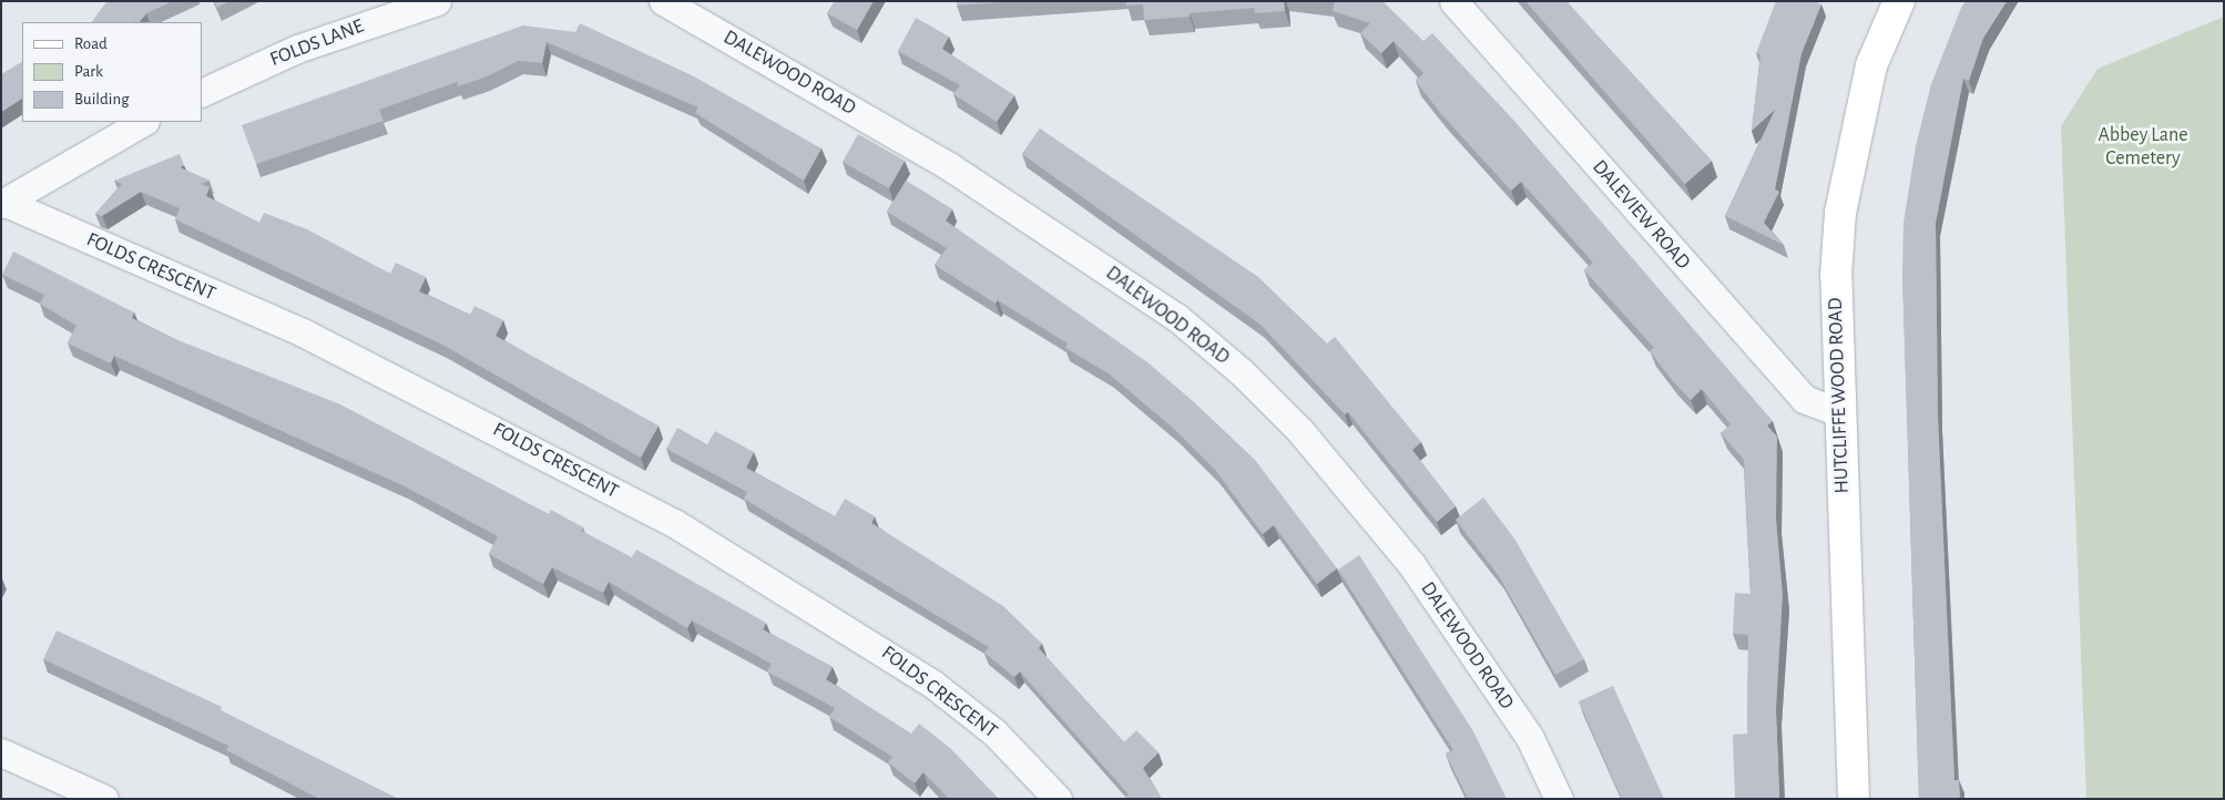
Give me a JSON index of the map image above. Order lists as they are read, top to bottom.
{
  "streets": {
    "street": [
      "FOLDS LANE",
      "DALEWOOD ROAD",
      "DALEVIEW ROAD",
      "FOLDS CRESCENT",
      "HUTCLIFFE WOOD ROAD"
    ]
  },
  "crossings": [
    ["DALEVIEW ROAD", "HUTCLIFFE WOOD ROAD"]
  ],
  "parks": ["Abbey Lane Cemetery"],
  "legend": ["Road", "Park", "Building"]
}
